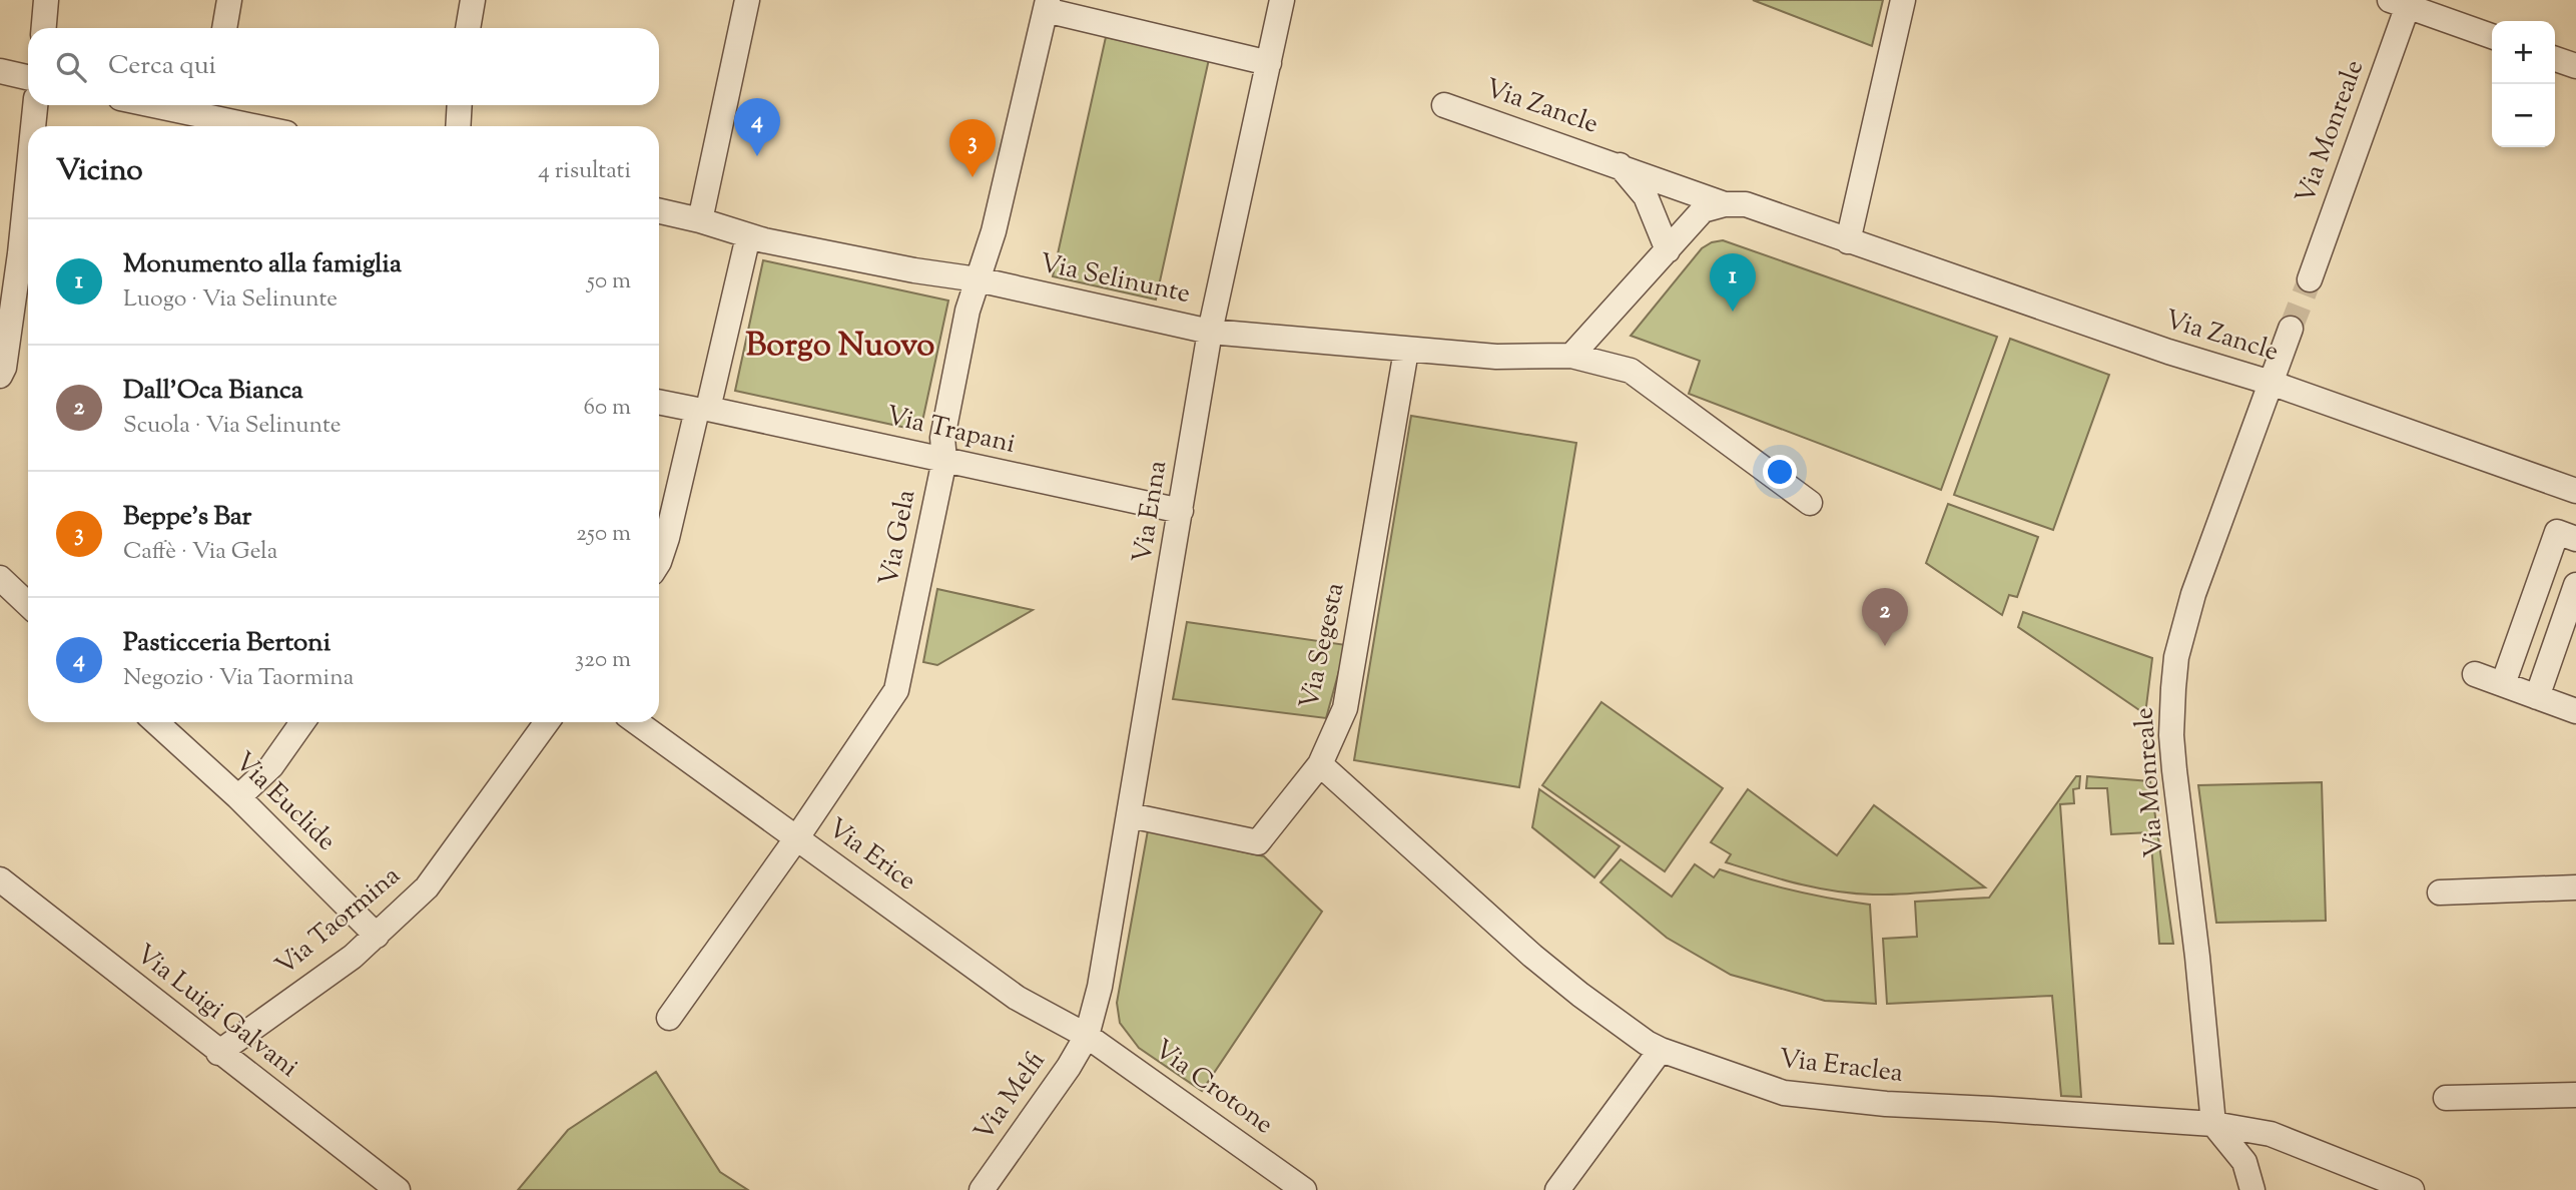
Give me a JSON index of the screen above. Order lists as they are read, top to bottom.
{
  "streets": {
    "street": [
      "Via Zancle",
      "Via Monreale",
      "Via Selinunte",
      "Via Trapani",
      "Via Enna",
      "Via Gela",
      "Via Segesta",
      "Via Euclide",
      "Via Erice",
      "Via Taormina",
      "Via Luigi Galvani",
      "Via Eraclea",
      "Via Crotone",
      "Via Melfi"
    ]
  },
  "crossings": [
    ["Via Zancle", "Via Monreale"],
    ["Via Monreale", "Via Eraclea"],
    ["Via Selinunte", "Via Enna"],
    ["Via Selinunte", "Via Gela"],
    ["Via Selinunte", "Via Segesta"],
    ["Via Trapani", "Via Enna"],
    ["Via Trapani", "Via Gela"],
    ["Via Enna", "Via Gela"],
    ["Via Enna", "Via Segesta"],
    ["Via Enna", "Via Erice"],
    ["Via Enna", "Via Crotone"],
    ["Via Enna", "Via Melfi"],
    ["Via Gela", "Via Erice"],
    ["Via Segesta", "Via Eraclea"],
    ["Via Euclide", "Via Taormina"],
    ["Via Erice", "Via Crotone"],
    ["Via Erice", "Via Melfi"],
    ["Via Taormina", "Via Luigi Galvani"],
    ["Via Crotone", "Via Melfi"]
  ],
  "districts": ["Borgo Nuovo"],
  "page": {
    "map_buttons": ["+", "−"],
    "search": "Cerca qui",
    "pins": [
      "4",
      "3",
      "1",
      "2"
    ],
    "heading": ["Vicino", "4 risultati"],
    "list": [
      {
        "mark": "1",
        "name": "Monumento alla famiglia",
        "note": "Luogo · Via Selinunte",
        "value": "50 m"
      },
      {
        "mark": "2",
        "name": "Dall'Oca Bianca",
        "note": "Scuola · Via Selinunte",
        "value": "60 m"
      },
      {
        "mark": "3",
        "name": "Beppe's Bar",
        "note": "Caffè · Via Gela",
        "value": "250 m"
      },
      {
        "mark": "4",
        "name": "Pasticceria Bertoni",
        "note": "Negozio · Via Taormina",
        "value": "320 m"
      }
    ]
  }
}
